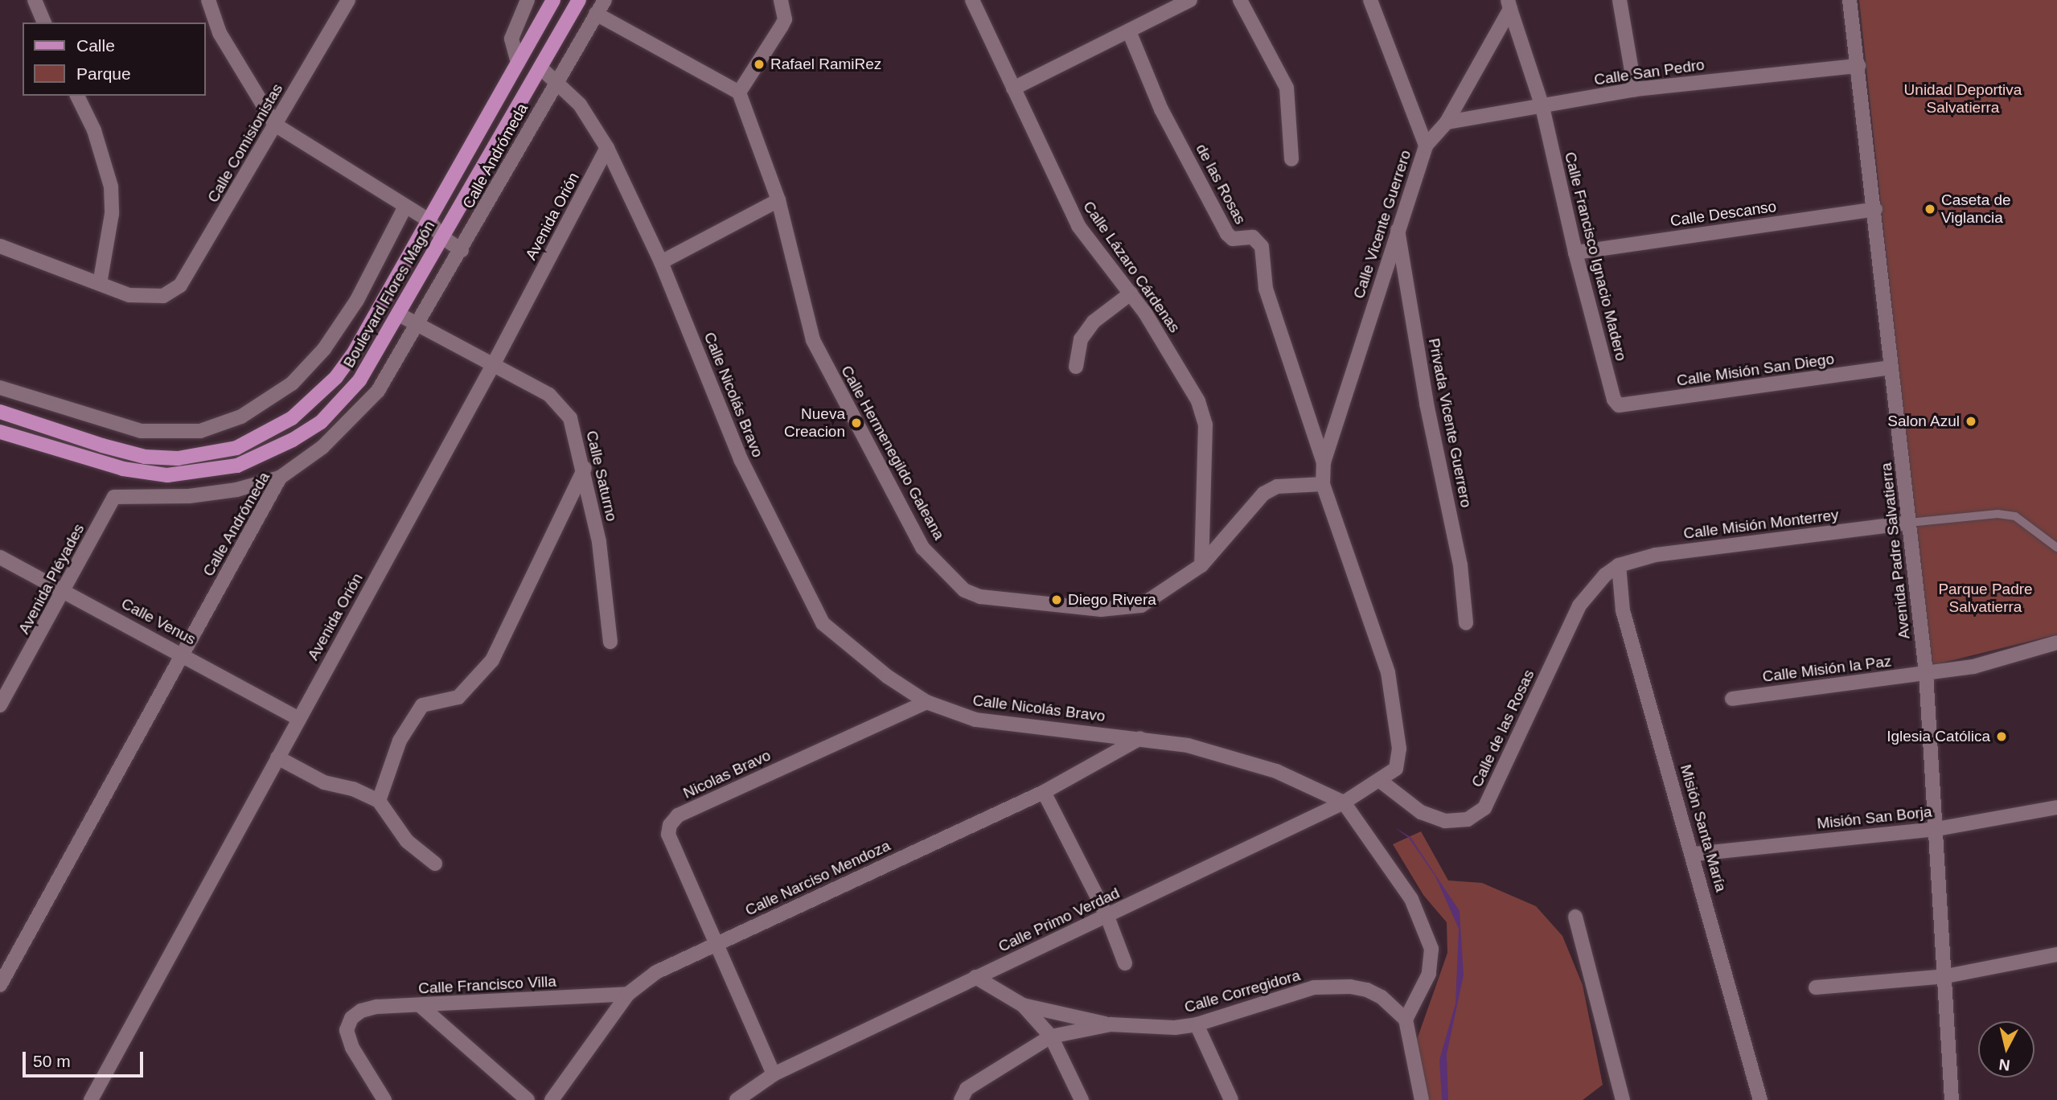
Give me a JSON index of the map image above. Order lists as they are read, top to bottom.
{
  "streets": {
    "main road": ["Boulevard Flores Magón"],
    "street": [
      "Calle San Pedro",
      "Calle Comisionistas",
      "Calle Andrómeda",
      "de las Rosas",
      "Calle Descanso",
      "Avenida Orión",
      "Calle Vicente Guerrero",
      "Calle Francisco Ignacio Madero",
      "Calle Lázaro Cárdenas",
      "Calle Misión San Diego",
      "Calle Nicolás Bravo",
      "Privada Vicente Guerrero",
      "Calle Hermenegildo Galeana",
      "Calle Saturno",
      "Calle Misión Monterrey",
      "Avenida Padre Salvatierra",
      "Avenida Pléyades",
      "Calle Venus",
      "Calle Misión la Paz",
      "Calle de las Rosas",
      "Nicolas Bravo",
      "Misión San Borja",
      "Misión Santa María",
      "Calle Narciso Mendoza",
      "Calle Primo Verdad",
      "Calle Francisco Villa",
      "Calle Corregidora"
    ]
  },
  "crossings": [
    ["Calle San Pedro", "Calle Francisco Ignacio Madero"],
    ["Calle San Pedro", "Avenida Padre Salvatierra"],
    ["Calle Andrómeda", "Calle Nicolás Bravo"],
    ["Calle Andrómeda", "Calle Saturno"],
    ["Calle Andrómeda", "Avenida Pléyades"],
    ["Calle Andrómeda", "Calle Venus"],
    ["de las Rosas", "Calle Vicente Guerrero"],
    ["Calle Descanso", "Calle Francisco Ignacio Madero"],
    ["Calle Descanso", "Avenida Padre Salvatierra"],
    ["Avenida Orión", "Calle Nicolás Bravo"],
    ["Avenida Orión", "Calle Saturno"],
    ["Avenida Orión", "Calle Venus"],
    ["Calle Vicente Guerrero", "Privada Vicente Guerrero"],
    ["Calle Francisco Ignacio Madero", "Calle Misión San Diego"],
    ["Calle Lázaro Cárdenas", "Calle Hermenegildo Galeana"],
    ["Boulevard Flores Magón", "Calle Nicolás Bravo"],
    ["Boulevard Flores Magón", "Calle Saturno"],
    ["Calle Misión San Diego", "Avenida Padre Salvatierra"],
    ["Calle Nicolás Bravo", "Nicolas Bravo"],
    ["Calle Nicolás Bravo", "Calle Narciso Mendoza"],
    ["Calle Nicolás Bravo", "Calle Primo Verdad"],
    ["Calle Hermenegildo Galeana", "Calle Primo Verdad"],
    ["Calle Misión Monterrey", "Avenida Padre Salvatierra"],
    ["Calle Misión Monterrey", "Calle de las Rosas"],
    ["Calle Misión Monterrey", "Misión Santa María"],
    ["Avenida Padre Salvatierra", "Calle Misión la Paz"],
    ["Avenida Padre Salvatierra", "Misión San Borja"],
    ["Avenida Pléyades", "Calle Venus"],
    ["Calle de las Rosas", "Misión Santa María"],
    ["Calle de las Rosas", "Calle Primo Verdad"],
    ["Nicolas Bravo", "Calle Narciso Mendoza"],
    ["Nicolas Bravo", "Calle Primo Verdad"],
    ["Misión San Borja", "Misión Santa María"],
    ["Calle Narciso Mendoza", "Calle Francisco Villa"],
    ["Calle Primo Verdad", "Calle Corregidora"]
  ],
  "parks": ["Unidad Deportiva Salvatierra", "Parque Padre Salvatierra"],
  "places": [
    "Rafael RamiRez",
    "Caseta de Viglancia",
    "Salon Azul",
    "Nueva Creacion",
    "Diego Rivera",
    "Iglesia Católica"
  ],
  "legend": ["Calle", "Parque"],
  "scale_bar": "50 m",
  "north": "bottom"
}
